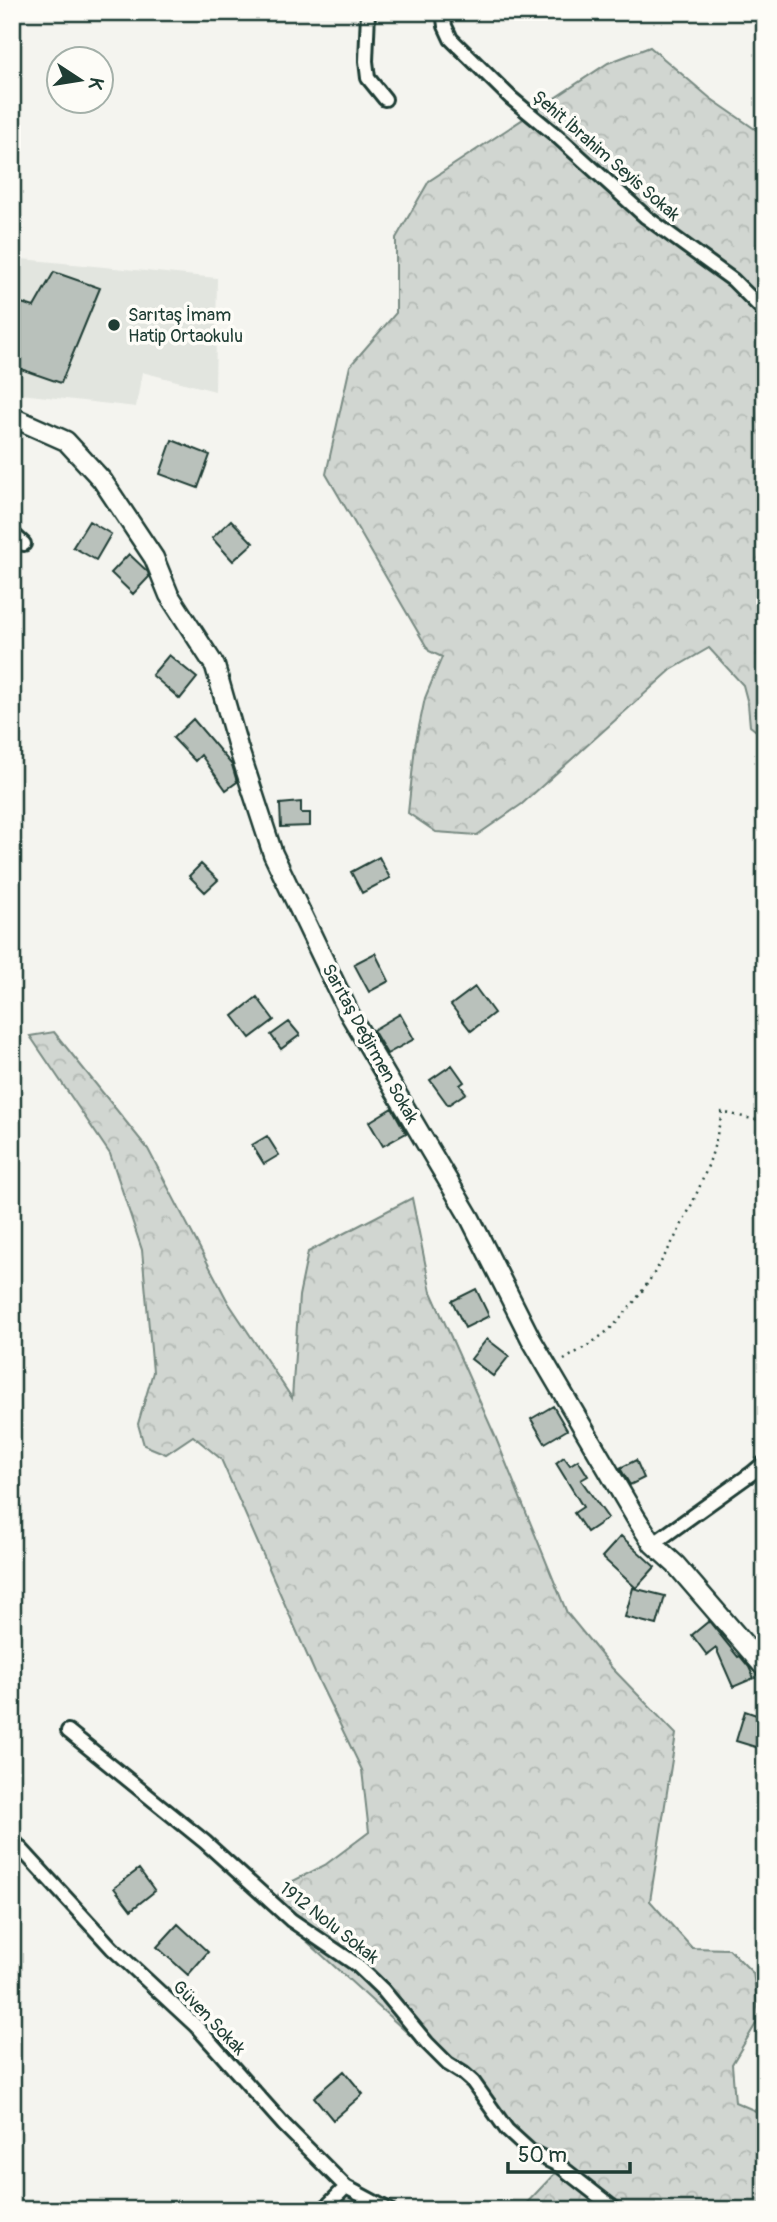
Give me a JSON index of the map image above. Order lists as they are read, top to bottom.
{
  "streets": {
    "street": [
      "Şehit İbrahim Seyis Sokak",
      "Sarıtaş Değirmen Sokak",
      "1912 Nolu Sokak",
      "Güven Sokak"
    ]
  },
  "places": ["Sarıtaş İmam Hatip Ortaokulu"],
  "scale_bar": "50 m",
  "north": "right"
}
